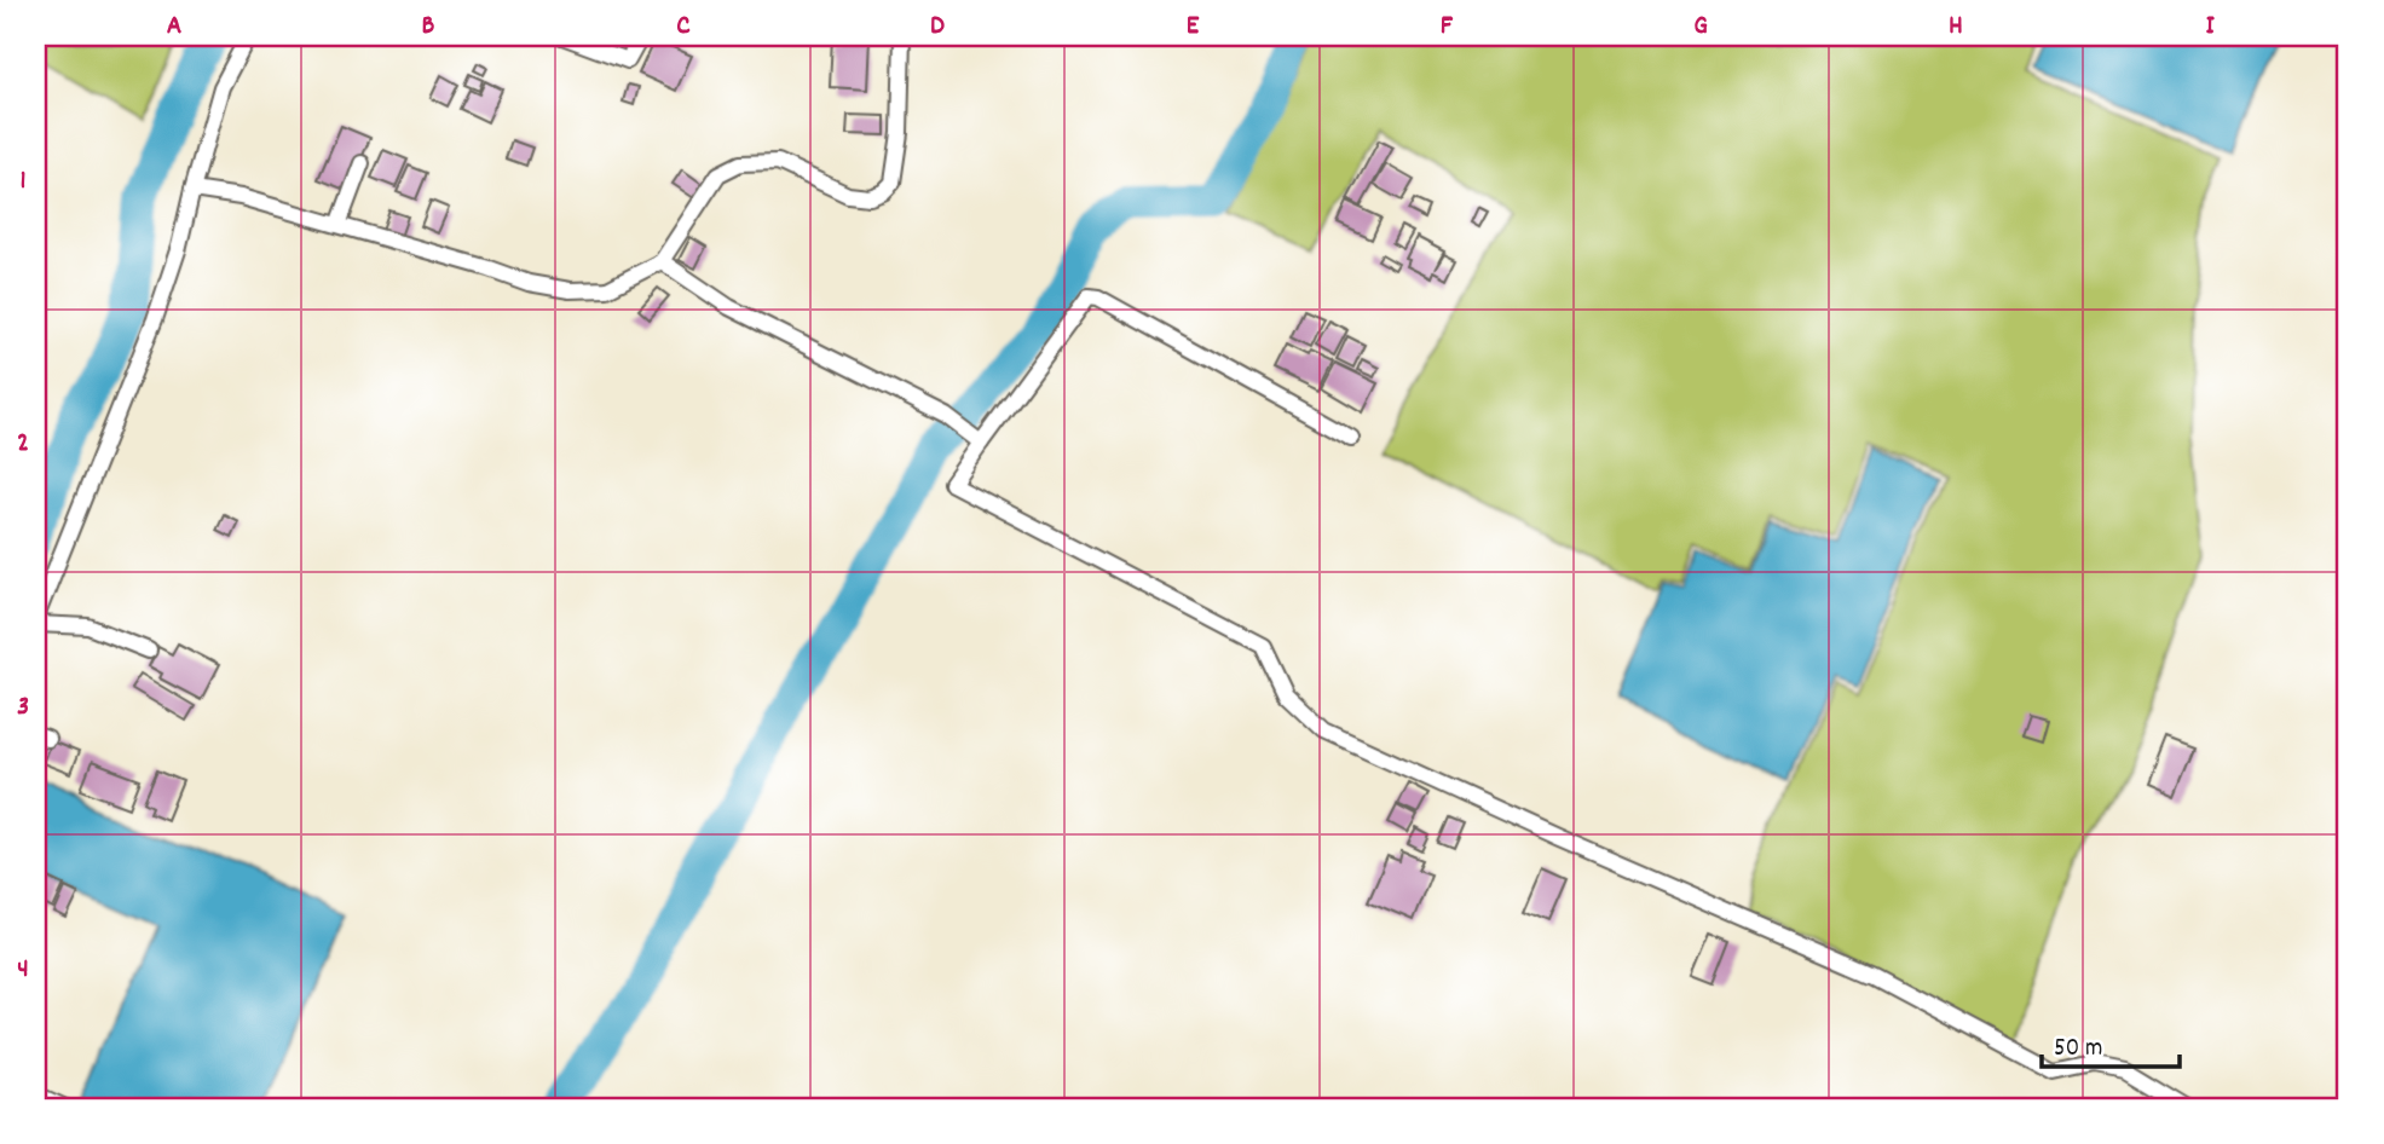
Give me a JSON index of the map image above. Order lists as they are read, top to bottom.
{
  "scale_bar": "50 m",
  "grid": {
    "columns": [
      "A",
      "B",
      "C",
      "D",
      "E",
      "F",
      "G",
      "H",
      "I"
    ],
    "rows": [
      "1",
      "2",
      "3",
      "4"
    ]
  }
}
